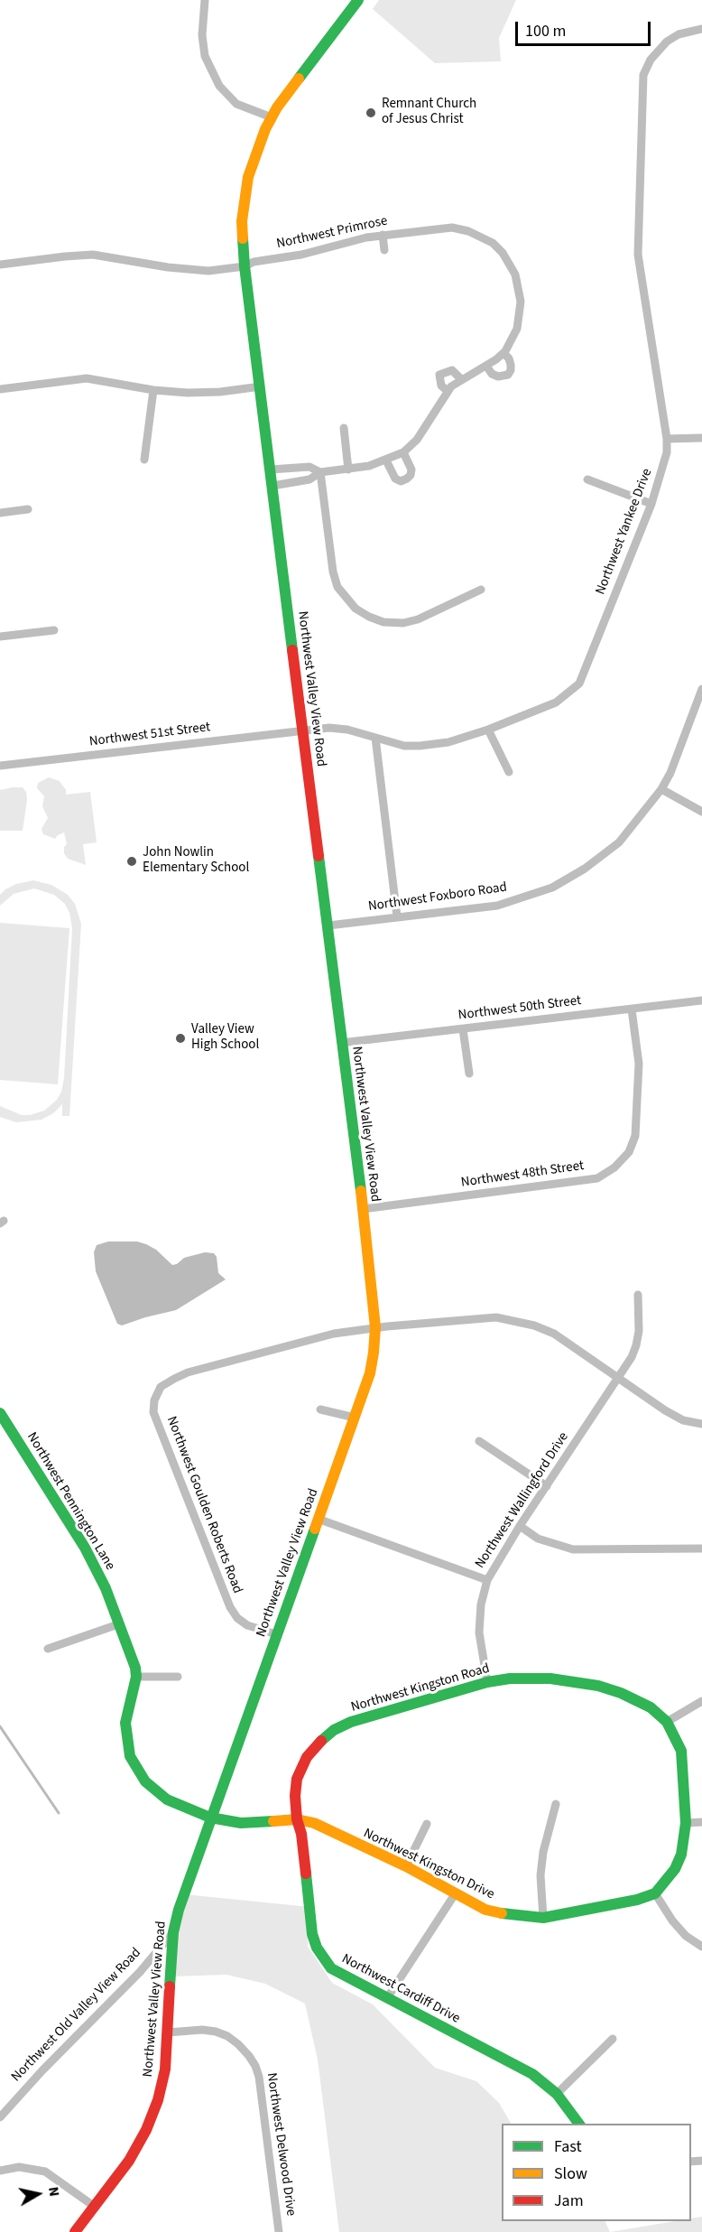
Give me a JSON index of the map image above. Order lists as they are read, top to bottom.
{
  "streets": {
    "street": [
      "Northwest Primrose",
      "Northwest Yankee Drive",
      "Northwest Valley View Road",
      "Northwest 51st Street",
      "Northwest Foxboro Road",
      "Northwest 50th Street",
      "Northwest 48th Street",
      "Northwest Wallingford Drive",
      "Northwest Pennington Lane",
      "Northwest Goulden Roberts Road",
      "Northwest Kingston Road",
      "Northwest Kingston Drive",
      "Northwest Cardiff Drive",
      "Northwest Old Valley View Road",
      "Northwest Delwood Drive"
    ]
  },
  "crossings": [
    ["Northwest Primrose", "Northwest Valley View Road"],
    ["Northwest Yankee Drive", "Northwest Valley View Road"],
    ["Northwest Yankee Drive", "Northwest 51st Street"],
    ["Northwest Valley View Road", "Northwest 51st Street"],
    ["Northwest Valley View Road", "Northwest Foxboro Road"],
    ["Northwest Valley View Road", "Northwest 50th Street"],
    ["Northwest Valley View Road", "Northwest 48th Street"],
    ["Northwest Valley View Road", "Northwest Pennington Lane"],
    ["Northwest Valley View Road", "Northwest Goulden Roberts Road"],
    ["Northwest Valley View Road", "Northwest Kingston Drive"],
    ["Northwest Valley View Road", "Northwest Old Valley View Road"],
    ["Northwest Valley View Road", "Northwest Delwood Drive"],
    ["Northwest 50th Street", "Northwest 48th Street"],
    ["Northwest Wallingford Drive", "Northwest Goulden Roberts Road"],
    ["Northwest Wallingford Drive", "Northwest Kingston Road"],
    ["Northwest Pennington Lane", "Northwest Kingston Drive"],
    ["Northwest Kingston Road", "Northwest Kingston Drive"],
    ["Northwest Kingston Road", "Northwest Cardiff Drive"],
    ["Northwest Kingston Drive", "Northwest Cardiff Drive"]
  ],
  "places": ["Remnant Church of Jesus Christ", "John Nowlin Elementary School", "Valley View High School"],
  "legend": ["Fast", "Slow", "Jam"],
  "scale_bar": "100 m",
  "north": "right"
}
